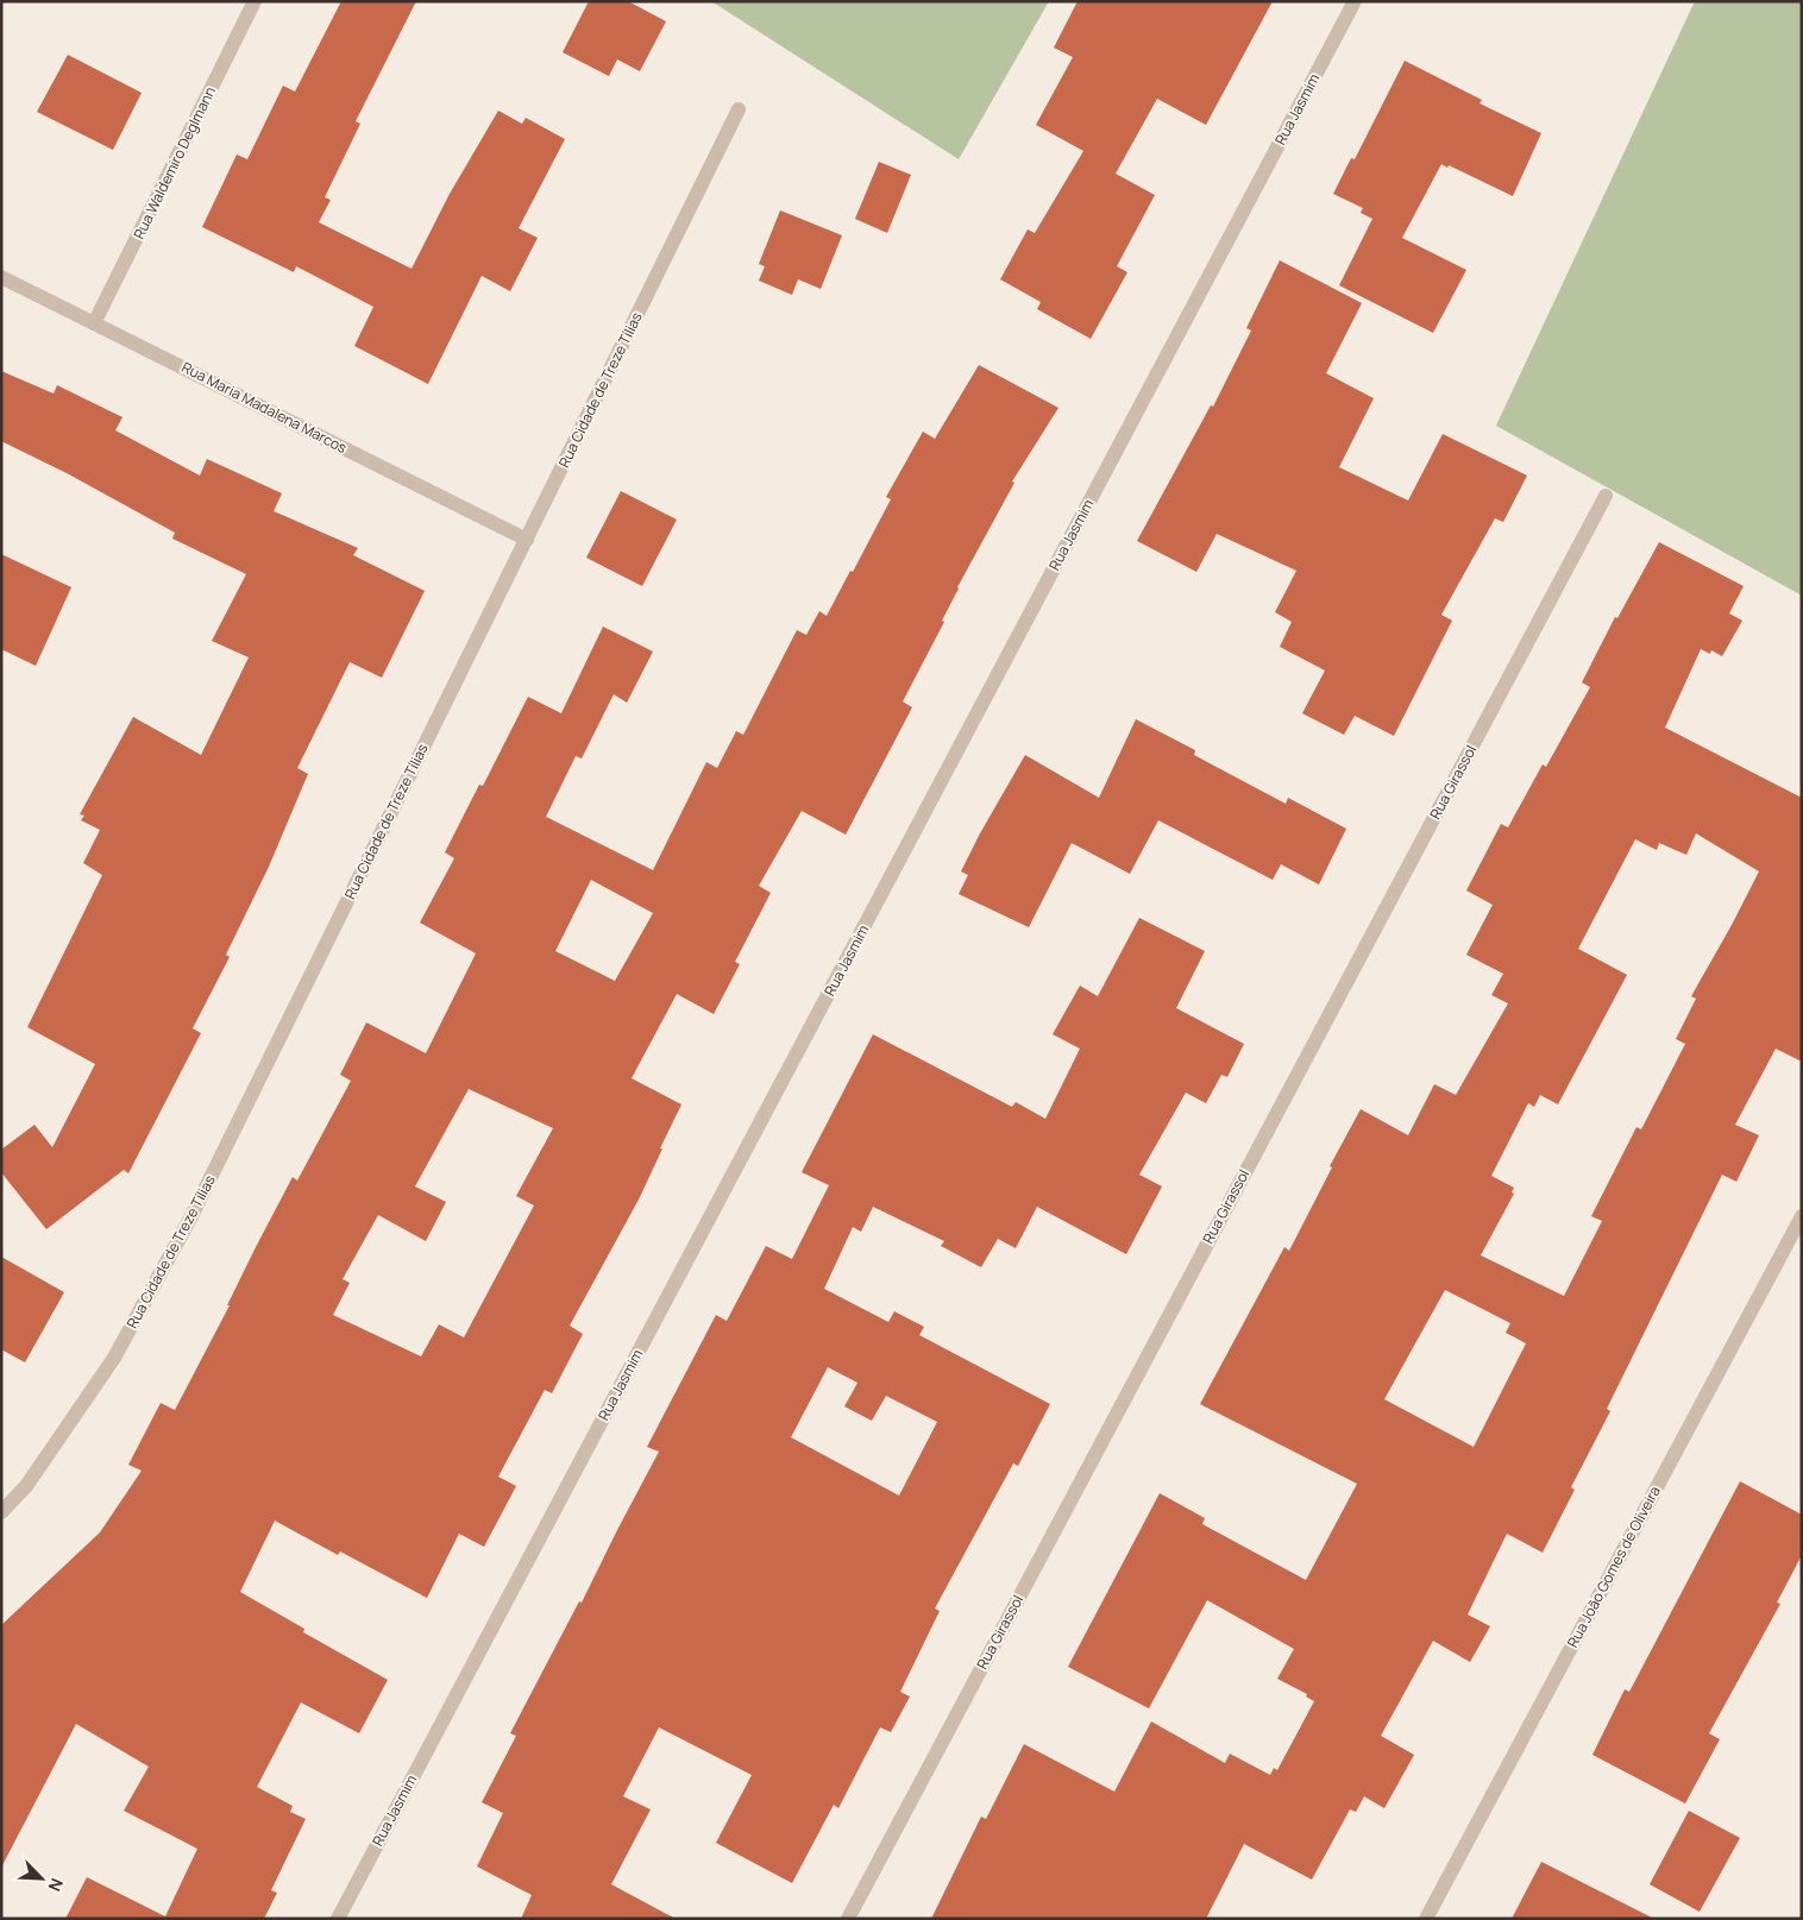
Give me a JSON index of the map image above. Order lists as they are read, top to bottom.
{
  "streets": {
    "street": [
      "Rua Jasmim",
      "Rua Waldemiro Deglmann",
      "Rua Cidade de Treze Tílias",
      "Rua Maria Madalena Marcos",
      "Rua Girassol",
      "Rua João Gomes de Oliveira"
    ]
  },
  "crossings": [
    ["Rua Waldemiro Deglmann", "Rua Maria Madalena Marcos"],
    ["Rua Cidade de Treze Tílias", "Rua Maria Madalena Marcos"]
  ],
  "north": "bottom right"
}
